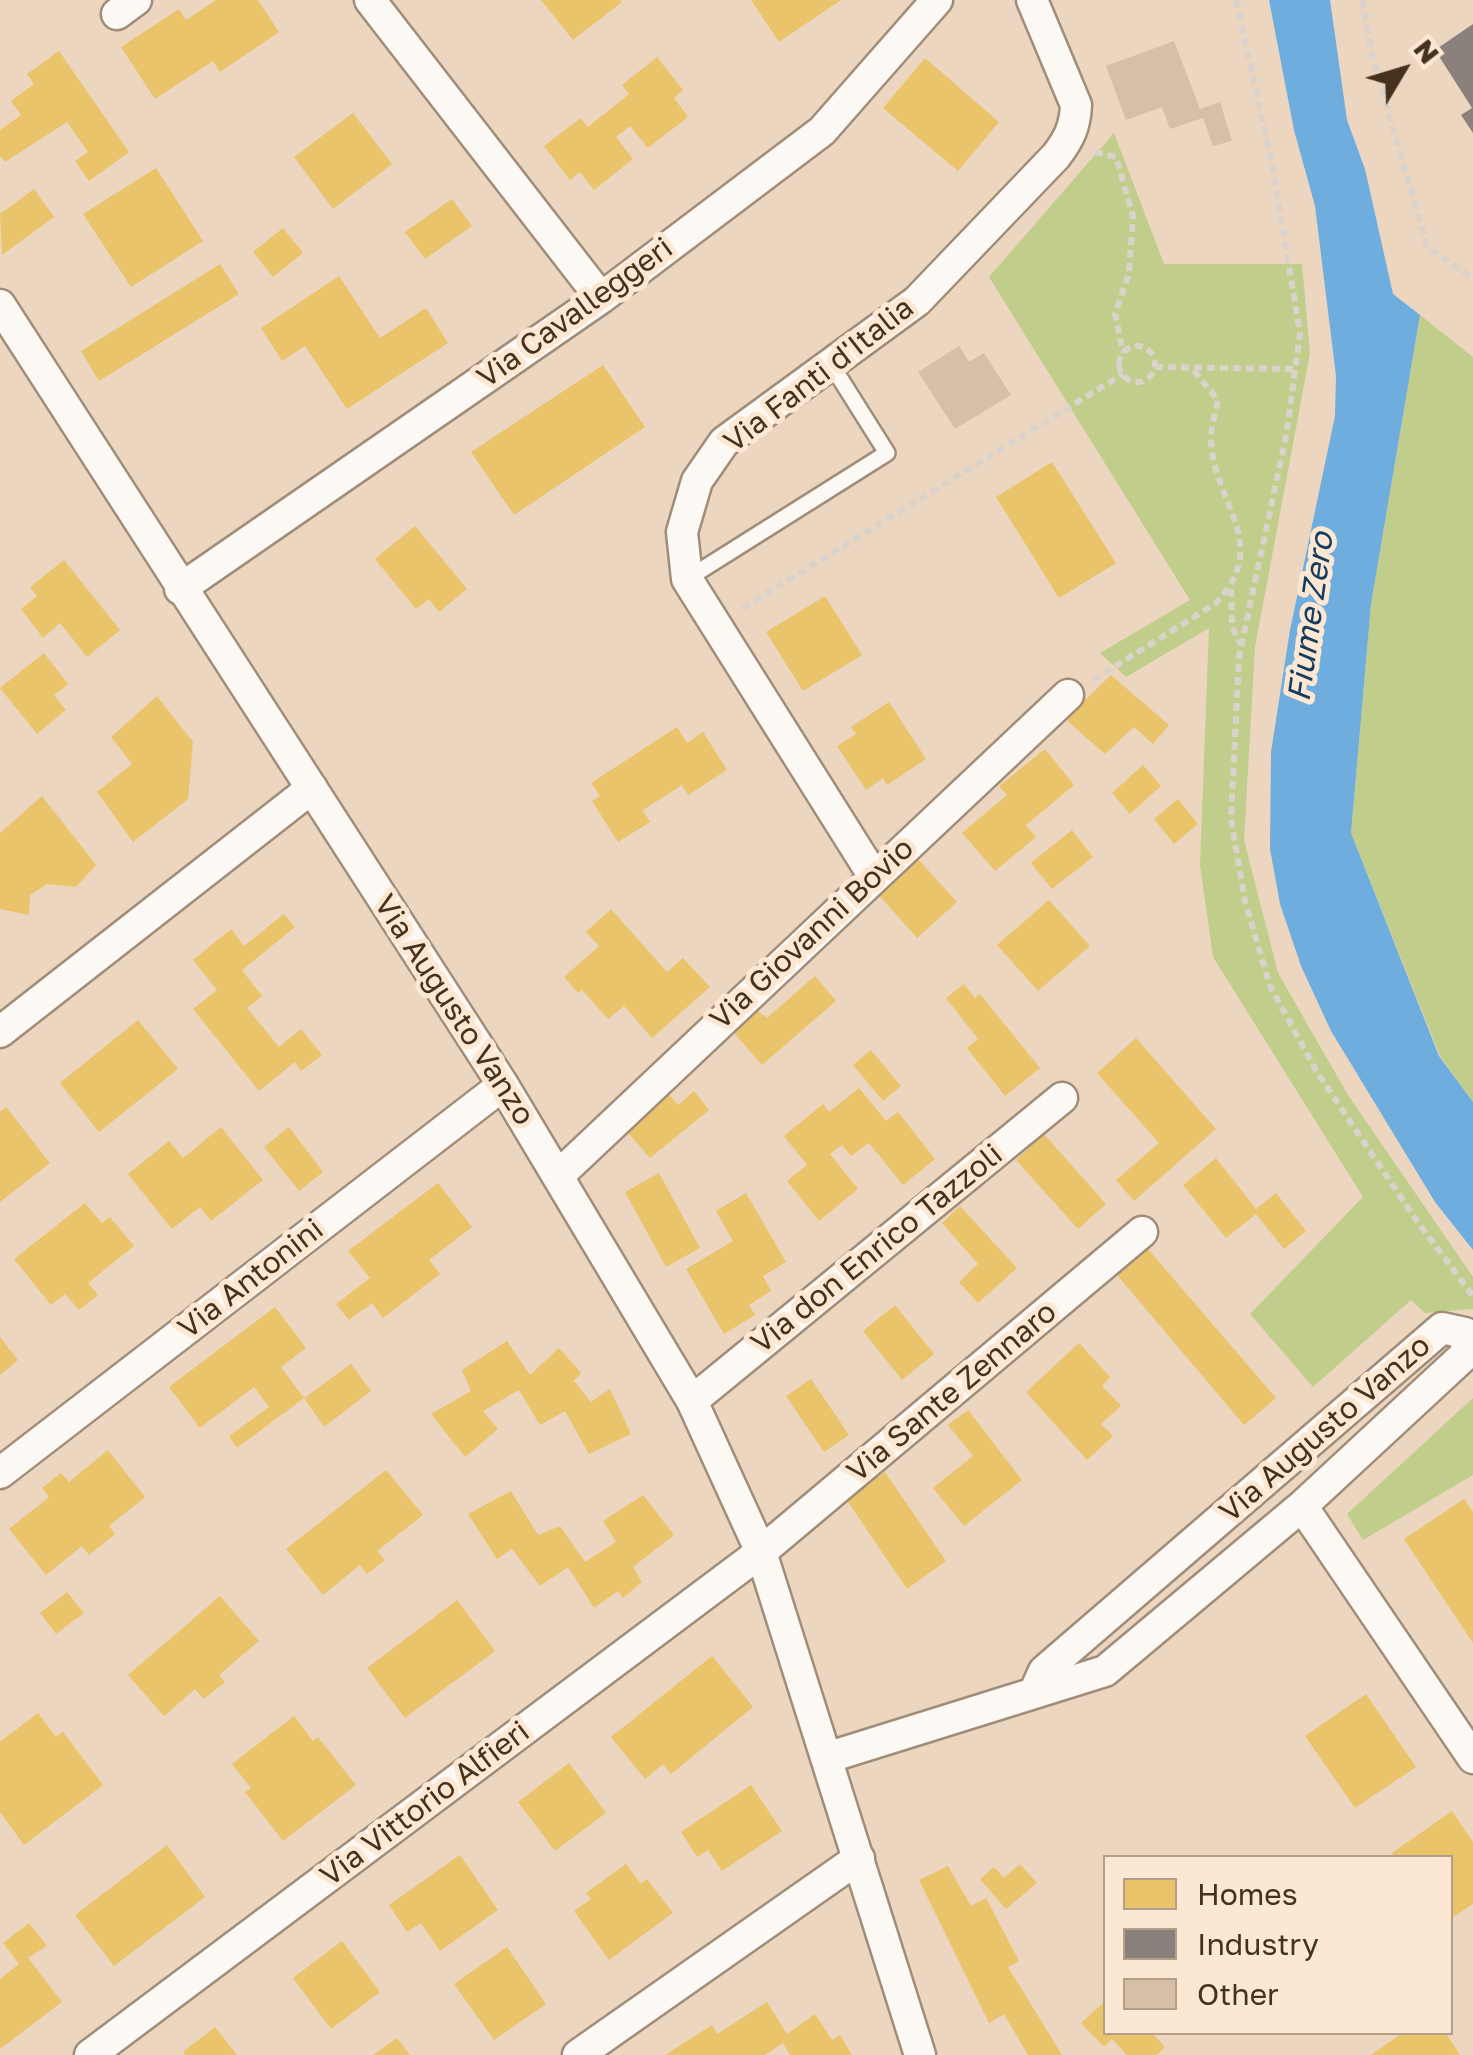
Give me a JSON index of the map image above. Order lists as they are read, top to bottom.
{
  "streets": {
    "street": [
      "Via Cavalleggeri",
      "Via Fanti d'Italia",
      "Via Giovanni Bovio",
      "Via Augusto Vanzo",
      "Via don Enrico Tazzoli",
      "Via Antonini",
      "Via Sante Zennaro",
      "Via Vittorio Alfieri"
    ]
  },
  "crossings": [
    ["Via Cavalleggeri", "Via Augusto Vanzo"],
    ["Via Fanti d'Italia", "Via Giovanni Bovio"],
    ["Via Giovanni Bovio", "Via Augusto Vanzo"],
    ["Via Augusto Vanzo", "Via don Enrico Tazzoli"],
    ["Via Augusto Vanzo", "Via Antonini"],
    ["Via Augusto Vanzo", "Via Sante Zennaro"],
    ["Via Augusto Vanzo", "Via Vittorio Alfieri"],
    ["Via Sante Zennaro", "Via Vittorio Alfieri"]
  ],
  "water": ["Fiume Zero"],
  "legend": ["Homes", "Industry", "Other"],
  "north": "top right"
}
